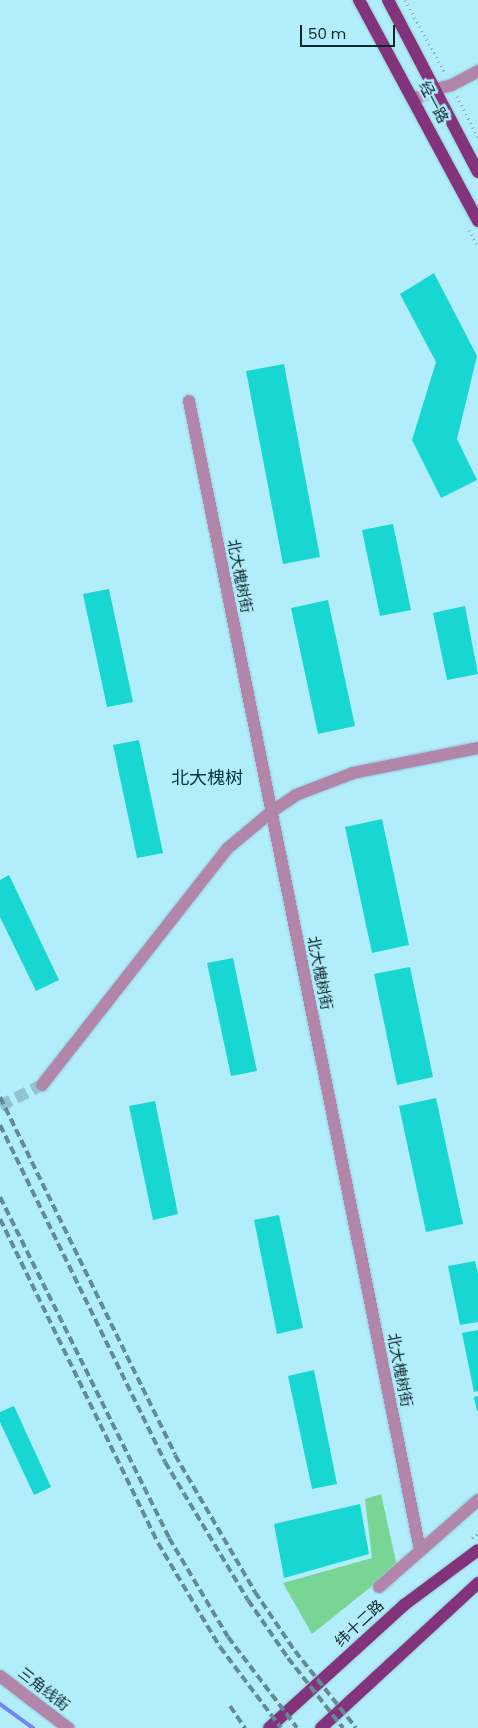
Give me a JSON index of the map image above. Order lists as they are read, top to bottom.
{
  "streets": {
    "main road": ["经一路", "纬十二路"],
    "street": ["北大槐树街", "三角线街"]
  },
  "districts": ["北大槐树"],
  "scale_bar": "50 m"
}
